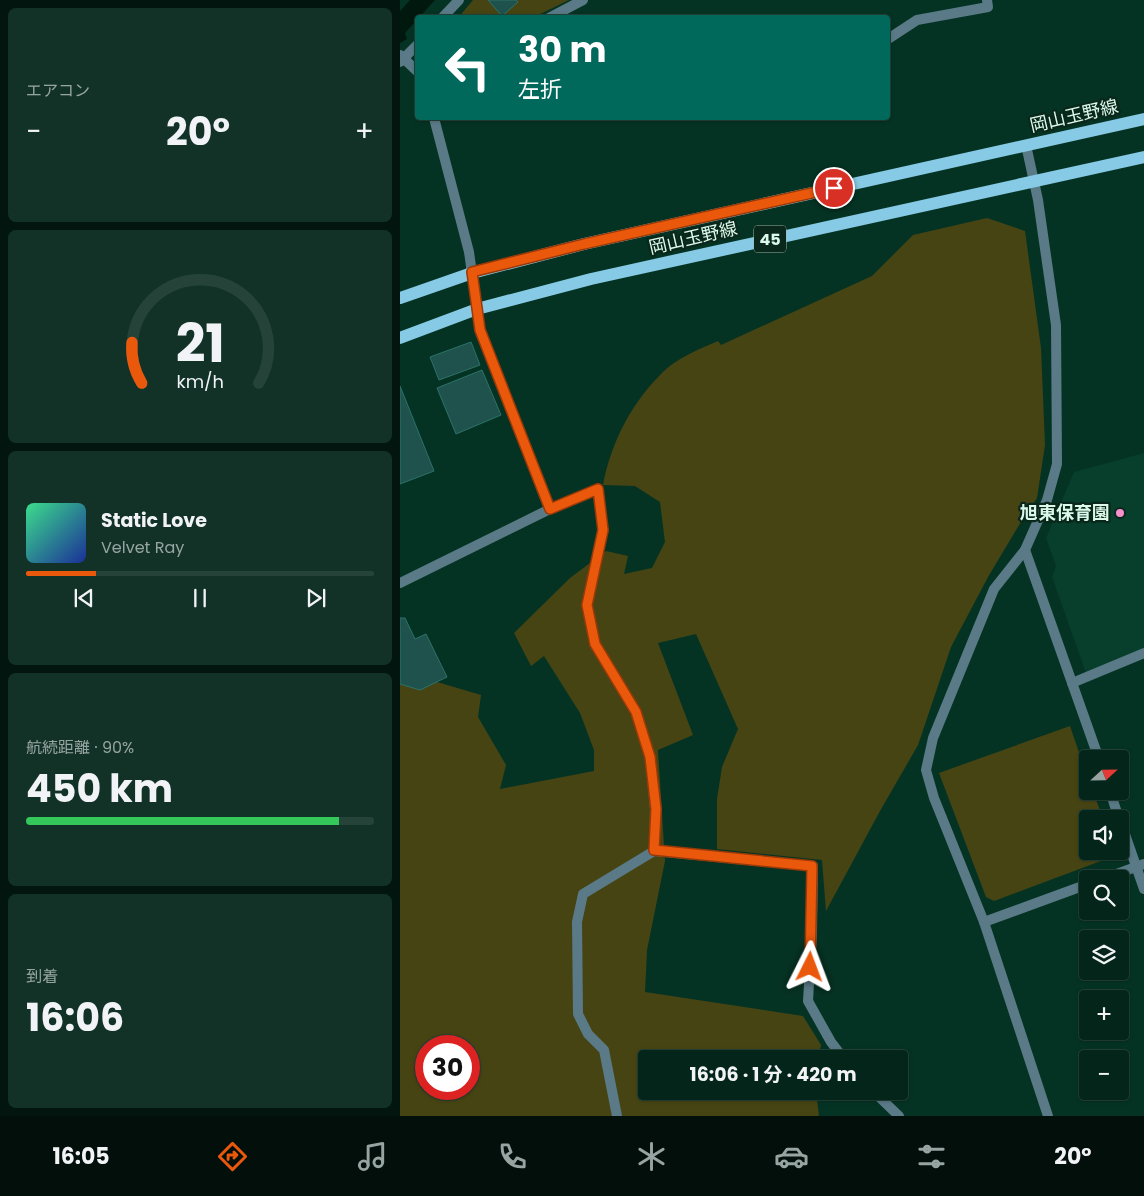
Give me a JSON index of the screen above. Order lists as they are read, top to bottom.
{
  "streets": {
    "main road": ["岡山玉野線", "45"]
  },
  "places": ["旭東保育園"],
  "north": "right",
  "page": {
    "tile": [
      "エアコン",
      ["航続距離 · 90%", "450 km"],
      ["到着", "16:06"]
    ],
    "turn": ["30 m", "左折"],
    "heat": ["−", "20°", "+"],
    "song": ["Static Love", "Velvet Ray"],
    "map_buttons": ["+", "−"],
    "limit": "30",
    "trip": "16:06 · 1 分 · 420 m",
    "tabs": ["16:05", "20°"],
    "gauge": ["21", "km/h"]
  }
}
